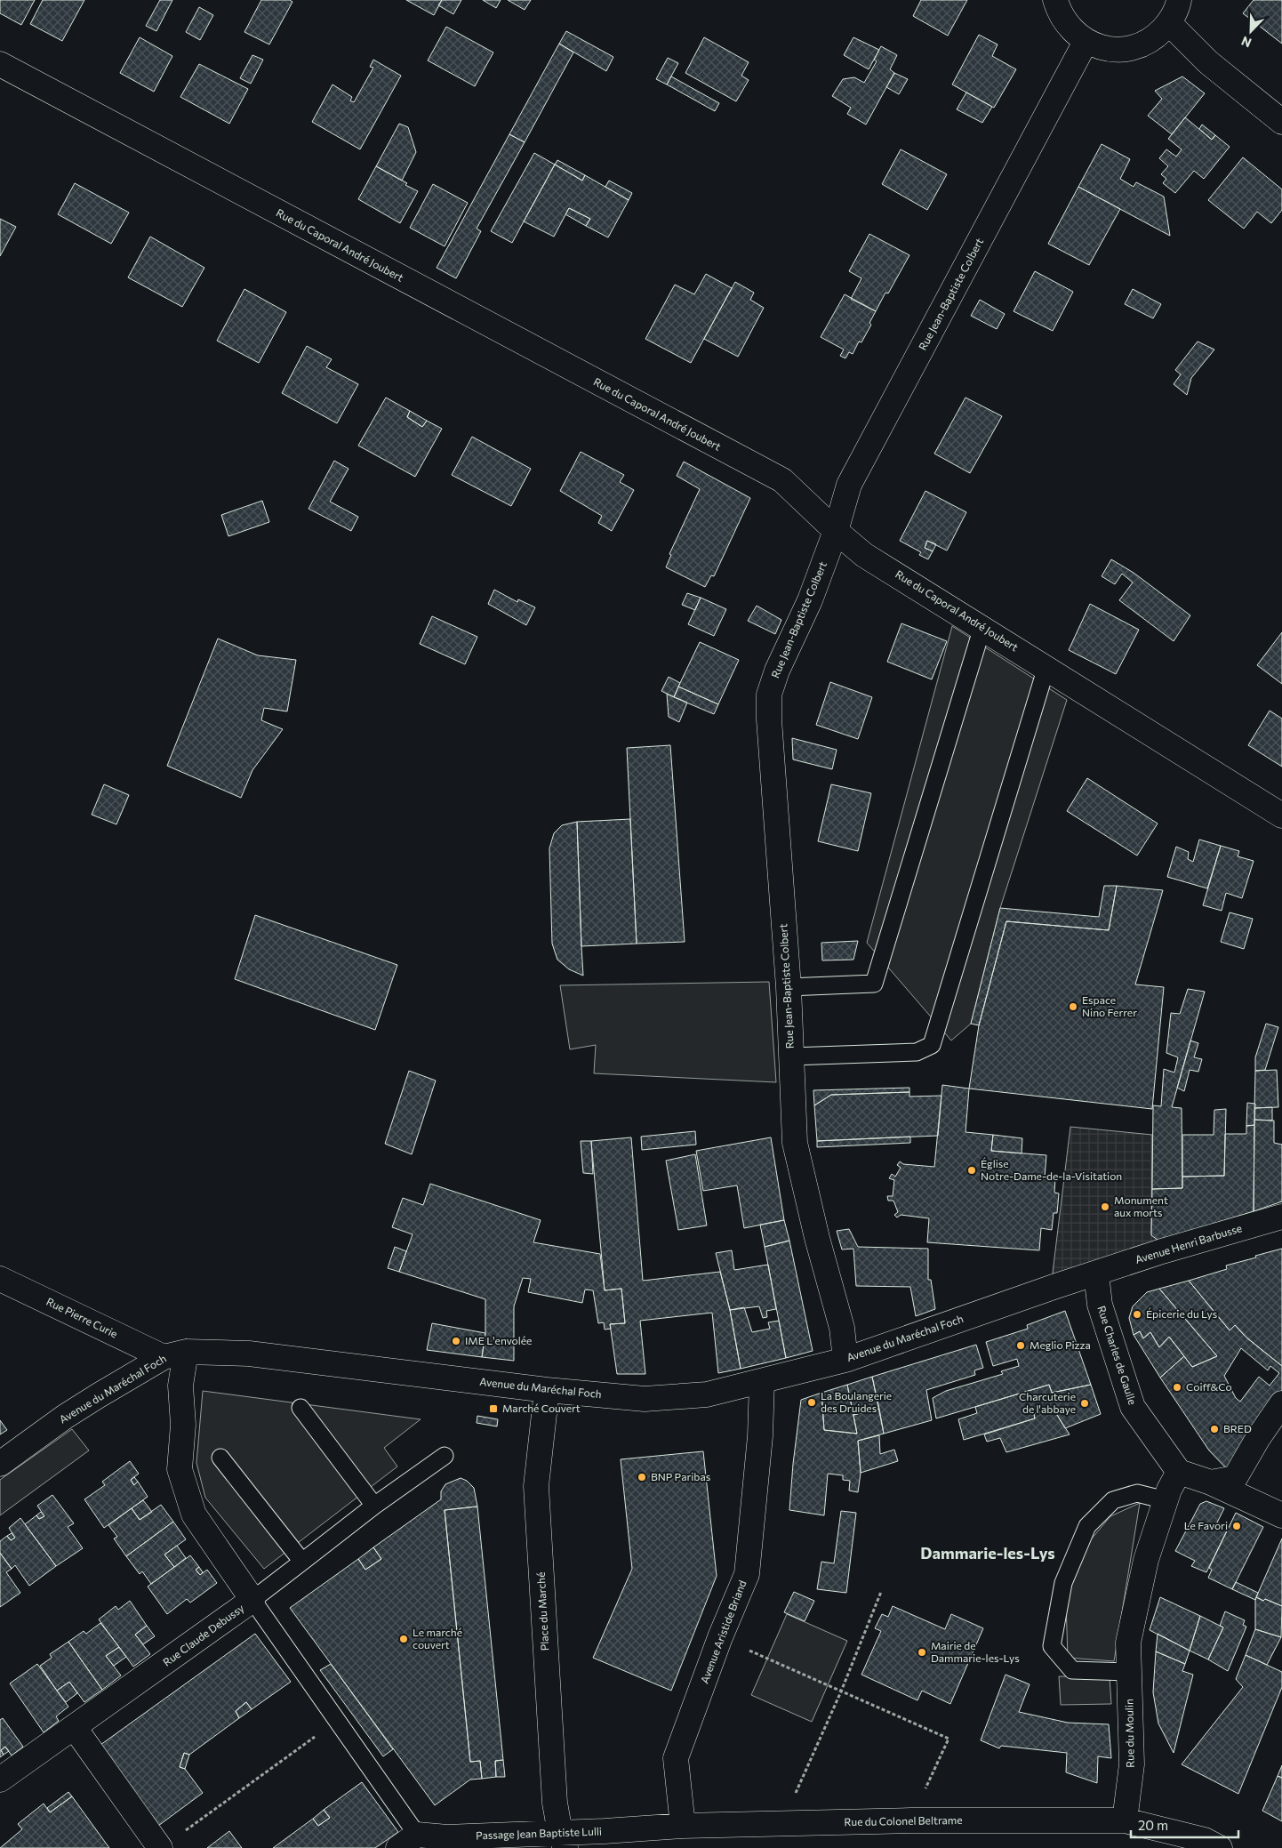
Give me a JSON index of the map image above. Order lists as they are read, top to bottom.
{
  "streets": {
    "street": [
      "Rue du Caporal André Joubert",
      "Rue Jean-Baptiste Colbert",
      "Avenue Henri Barbusse",
      "Rue Pierre Curie",
      "Avenue du Maréchal Foch",
      "Rue Charles de Gaulle",
      "Place du Marché",
      "Avenue Aristide Briand",
      "Rue Claude Debussy",
      "Rue du Moulin",
      "Rue du Colonel Beltrame",
      "Passage Jean Baptiste Lulli"
    ]
  },
  "crossings": [
    ["Rue du Caporal André Joubert", "Rue Jean-Baptiste Colbert"],
    ["Rue Jean-Baptiste Colbert", "Avenue du Maréchal Foch"],
    ["Avenue Henri Barbusse", "Avenue du Maréchal Foch"],
    ["Avenue Henri Barbusse", "Rue Charles de Gaulle"],
    ["Rue Pierre Curie", "Avenue du Maréchal Foch"],
    ["Rue Pierre Curie", "Rue Claude Debussy"],
    ["Avenue du Maréchal Foch", "Rue Charles de Gaulle"],
    ["Avenue du Maréchal Foch", "Place du Marché"],
    ["Avenue du Maréchal Foch", "Avenue Aristide Briand"],
    ["Avenue du Maréchal Foch", "Rue Claude Debussy"],
    ["Rue Charles de Gaulle", "Rue du Moulin"],
    ["Place du Marché", "Passage Jean Baptiste Lulli"],
    ["Avenue Aristide Briand", "Rue du Colonel Beltrame"],
    ["Avenue Aristide Briand", "Passage Jean Baptiste Lulli"],
    ["Rue du Moulin", "Rue du Colonel Beltrame"],
    ["Rue du Colonel Beltrame", "Passage Jean Baptiste Lulli"]
  ],
  "districts": ["Dammarie-les-Lys"],
  "places": {
    "other": [
      "Espace Nino Ferrer",
      "Église Notre-Dame-de-la-Visitation",
      "Monument aux morts",
      "Épicerie du Lys",
      "IME L'envolée",
      "Meglio Pizza",
      "Coiff&Co",
      "La Boulangerie des Druides",
      "Charcuterie de l'abbaye",
      "BRED",
      "BNP Paribas",
      "Le Favori",
      "Le marché couvert",
      "Mairie de Dammarie-les-Lys"
    ],
    "transit": ["Marché Couvert"]
  },
  "scale_bar": "20 m",
  "north": "bottom left"
}
